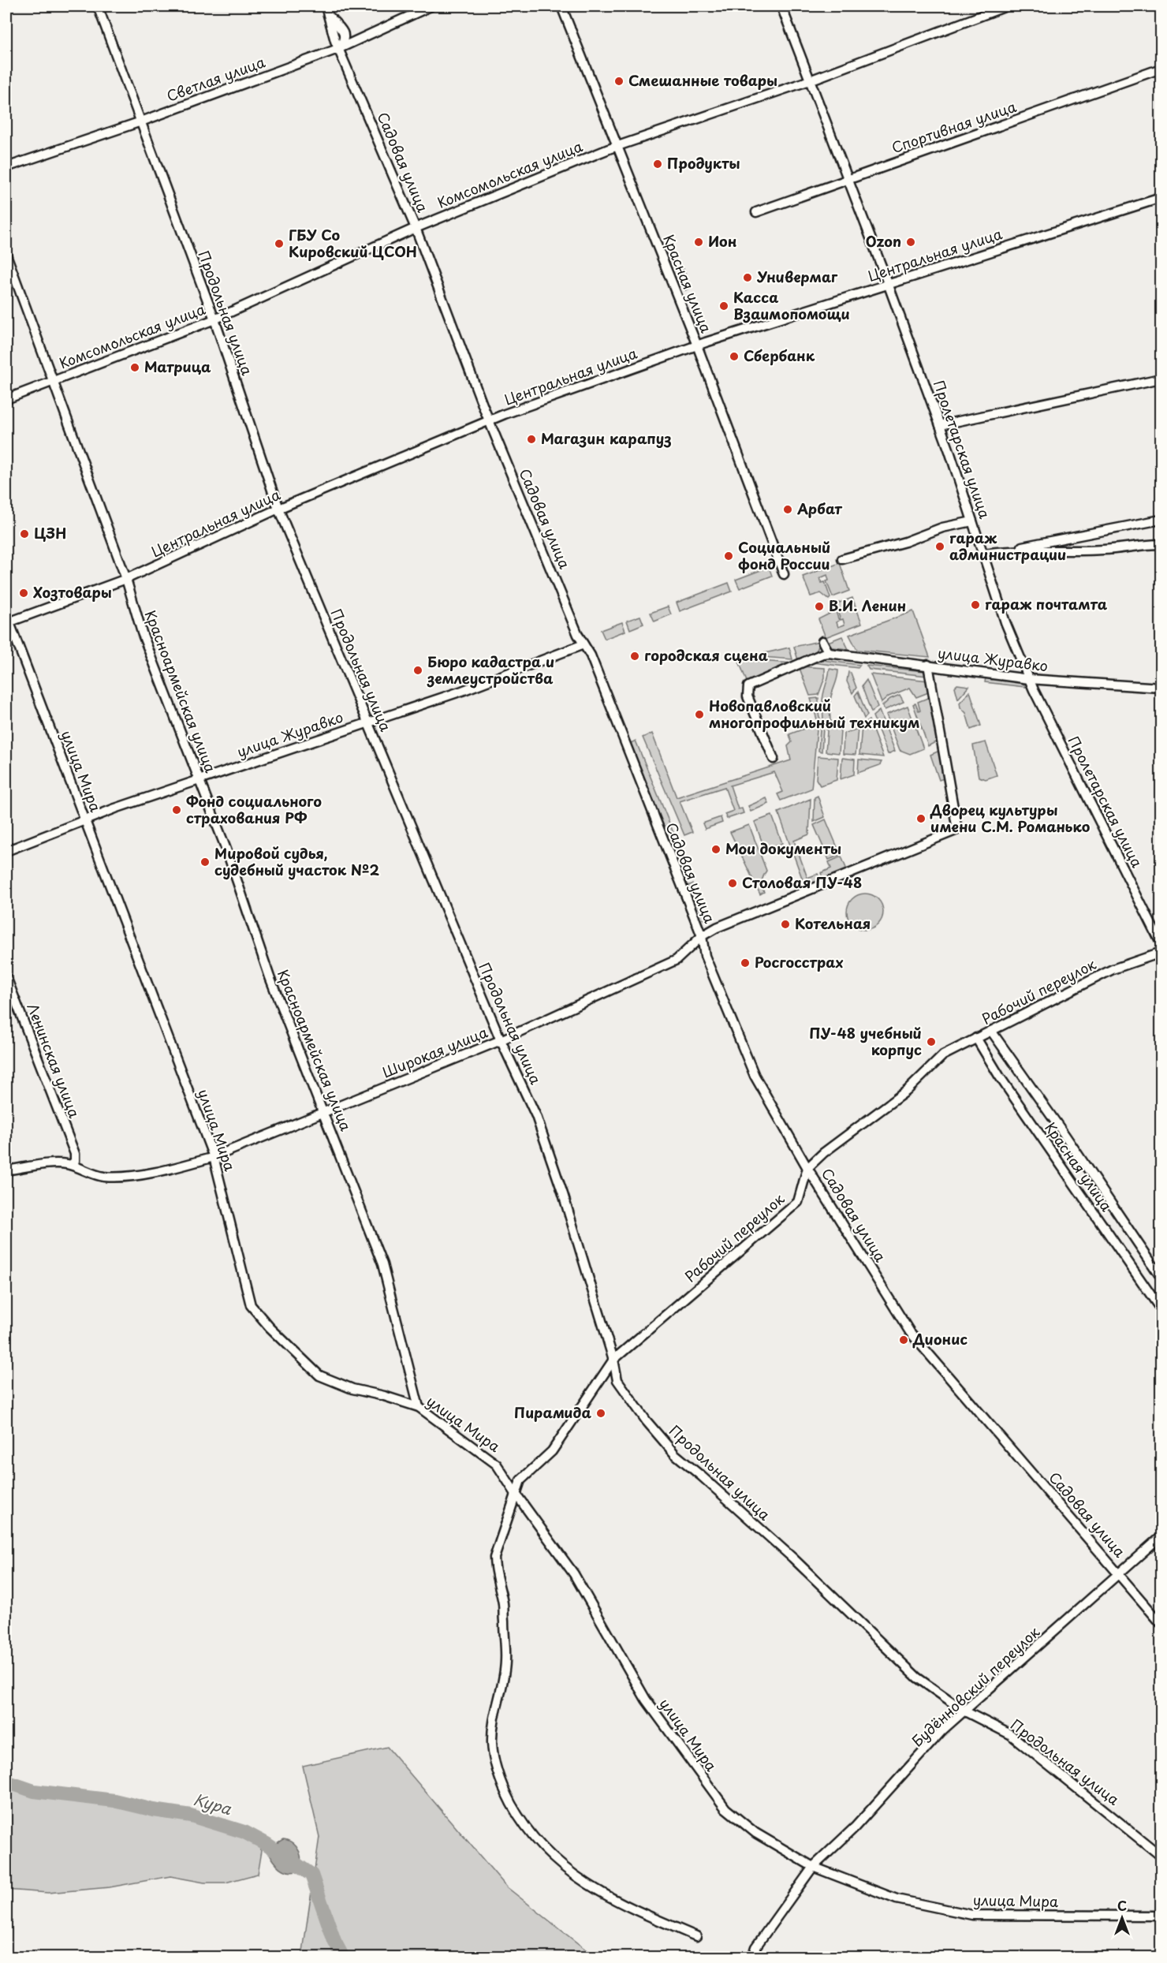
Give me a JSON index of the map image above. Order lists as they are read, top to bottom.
{
  "streets": {
    "street": [
      "Светлая улица",
      "Спортивная улица",
      "Садовая улица",
      "Комсомольская улица",
      "Центральная улица",
      "Красная улица",
      "Продольная улица",
      "Пролетарская улица",
      "улица Журавко",
      "Красноармейская улица",
      "улица Мира",
      "Рабочий переулок",
      "Широкая улица",
      "Ленинская улица",
      "Будённовский переулок"
    ]
  },
  "crossings": [
    ["Светлая улица", "Садовая улица"],
    ["Светлая улица", "Продольная улица"],
    ["Спортивная улица", "Пролетарская улица"],
    ["Садовая улица", "Комсомольская улица"],
    ["Садовая улица", "Центральная улица"],
    ["Садовая улица", "улица Журавко"],
    ["Садовая улица", "Рабочий переулок"],
    ["Садовая улица", "Широкая улица"],
    ["Садовая улица", "Будённовский переулок"],
    ["Комсомольская улица", "Красная улица"],
    ["Комсомольская улица", "Продольная улица"],
    ["Комсомольская улица", "Пролетарская улица"],
    ["Комсомольская улица", "Красноармейская улица"],
    ["Центральная улица", "Красная улица"],
    ["Центральная улица", "Продольная улица"],
    ["Центральная улица", "Пролетарская улица"],
    ["Центральная улица", "Красноармейская улица"],
    ["Центральная улица", "улица Мира"],
    ["Красная улица", "Рабочий переулок"],
    ["Продольная улица", "улица Журавко"],
    ["Продольная улица", "Рабочий переулок"],
    ["Продольная улица", "Широкая улица"],
    ["Продольная улица", "Будённовский переулок"],
    ["Пролетарская улица", "улица Журавко"],
    ["улица Журавко", "Красноармейская улица"],
    ["улица Журавко", "улица Мира"],
    ["улица Журавко", "Широкая улица"],
    ["Красноармейская улица", "улица Мира"],
    ["Красноармейская улица", "Широкая улица"],
    ["улица Мира", "Рабочий переулок"],
    ["улица Мира", "Широкая улица"],
    ["улица Мира", "Будённовский переулок"],
    ["Широкая улица", "Ленинская улица"]
  ],
  "water": ["Кура"],
  "places": [
    "Смешанные товары",
    "Продукты",
    "Ион",
    "Ozon",
    "ГБУ Со Кировский ЦСОН",
    "Универмаг",
    "Касса Взаимопомощи",
    "Сбербанк",
    "Матрица",
    "Магазин карапуз",
    "Арбат",
    "ЦЗН",
    "гараж администрации",
    "Социальный фонд России",
    "Хозтовары",
    "гараж почтамта",
    "В.И. Ленин",
    "городская сцена",
    "Бюро кадастра и землеустройства",
    "Новопавловский многопрофильный техникум",
    "Фонд социального страхования РФ",
    "Дворец культуры имени С.М. Романько",
    "Мои документы",
    "Мировой судья, судебный участок №2",
    "Столовая ПУ-48",
    "Котельная",
    "Росгосстрах",
    "ПУ-48 учебный корпус",
    "Дионис",
    "Пирамида"
  ],
  "north": "top"
}
